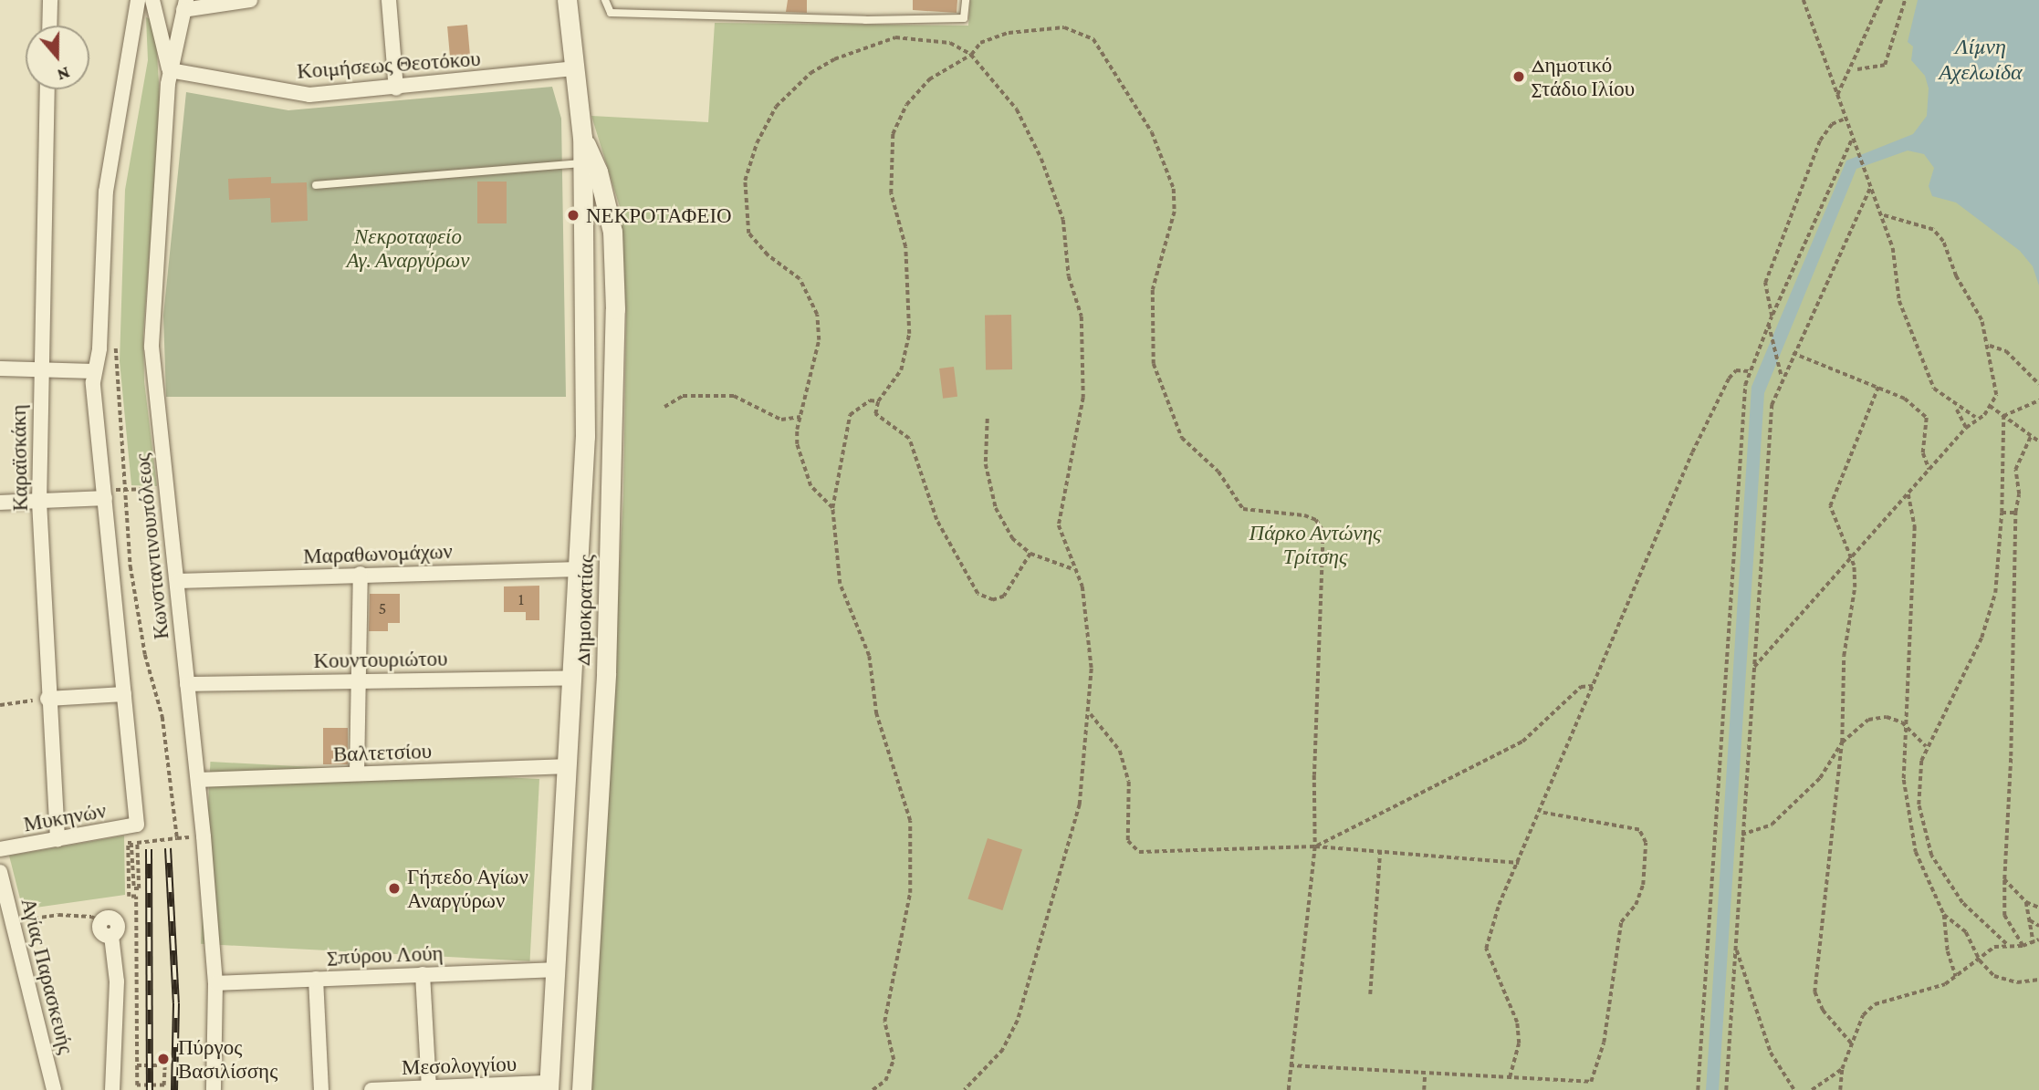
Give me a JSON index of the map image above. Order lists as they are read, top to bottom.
{
  "streets": {
    "main road": ["Δημοκρατίας"],
    "street": [
      "Κοιμήσεως Θεοτόκου",
      "Καραϊσκάκη",
      "Κωνσταντινουπόλεως",
      "Μαραθωνομάχων",
      "Κουντουριώτου",
      "Βαλτετσίου",
      "Μυκηνών",
      "Σπύρου Λούη",
      "Αγίας Παρασκευής",
      "Μεσολογγίου"
    ]
  },
  "crossings": [
    ["Κοιμήσεως Θεοτόκου", "Κωνσταντινουπόλεως"],
    ["Κοιμήσεως Θεοτόκου", "Δημοκρατίας"],
    ["Καραϊσκάκη", "Μυκηνών"],
    ["Κωνσταντινουπόλεως", "Μαραθωνομάχων"],
    ["Κωνσταντινουπόλεως", "Κουντουριώτου"],
    ["Κωνσταντινουπόλεως", "Βαλτετσίου"],
    ["Κωνσταντινουπόλεως", "Μυκηνών"],
    ["Κωνσταντινουπόλεως", "Σπύρου Λούη"],
    ["Μαραθωνομάχων", "Δημοκρατίας"],
    ["Δημοκρατίας", "Κουντουριώτου"],
    ["Δημοκρατίας", "Βαλτετσίου"],
    ["Δημοκρατίας", "Σπύρου Λούη"],
    ["Δημοκρατίας", "Μεσολογγίου"]
  ],
  "water": ["Λίμνη Αχελωίδα"],
  "parks": ["Νεκροταφείο Αγ. Αναργύρων", "Πάρκο Αντώνης Τρίτσης"],
  "places": [
    "Δημοτικό Στάδιο Ιλίου",
    "ΝΕΚΡΟΤΑΦΕΙΟ",
    "Γήπεδο Αγίων Αναργύρων",
    "Πύργος Βασιλίσσης"
  ],
  "house_numbers": ["1", "5"],
  "north": "bottom"
}
